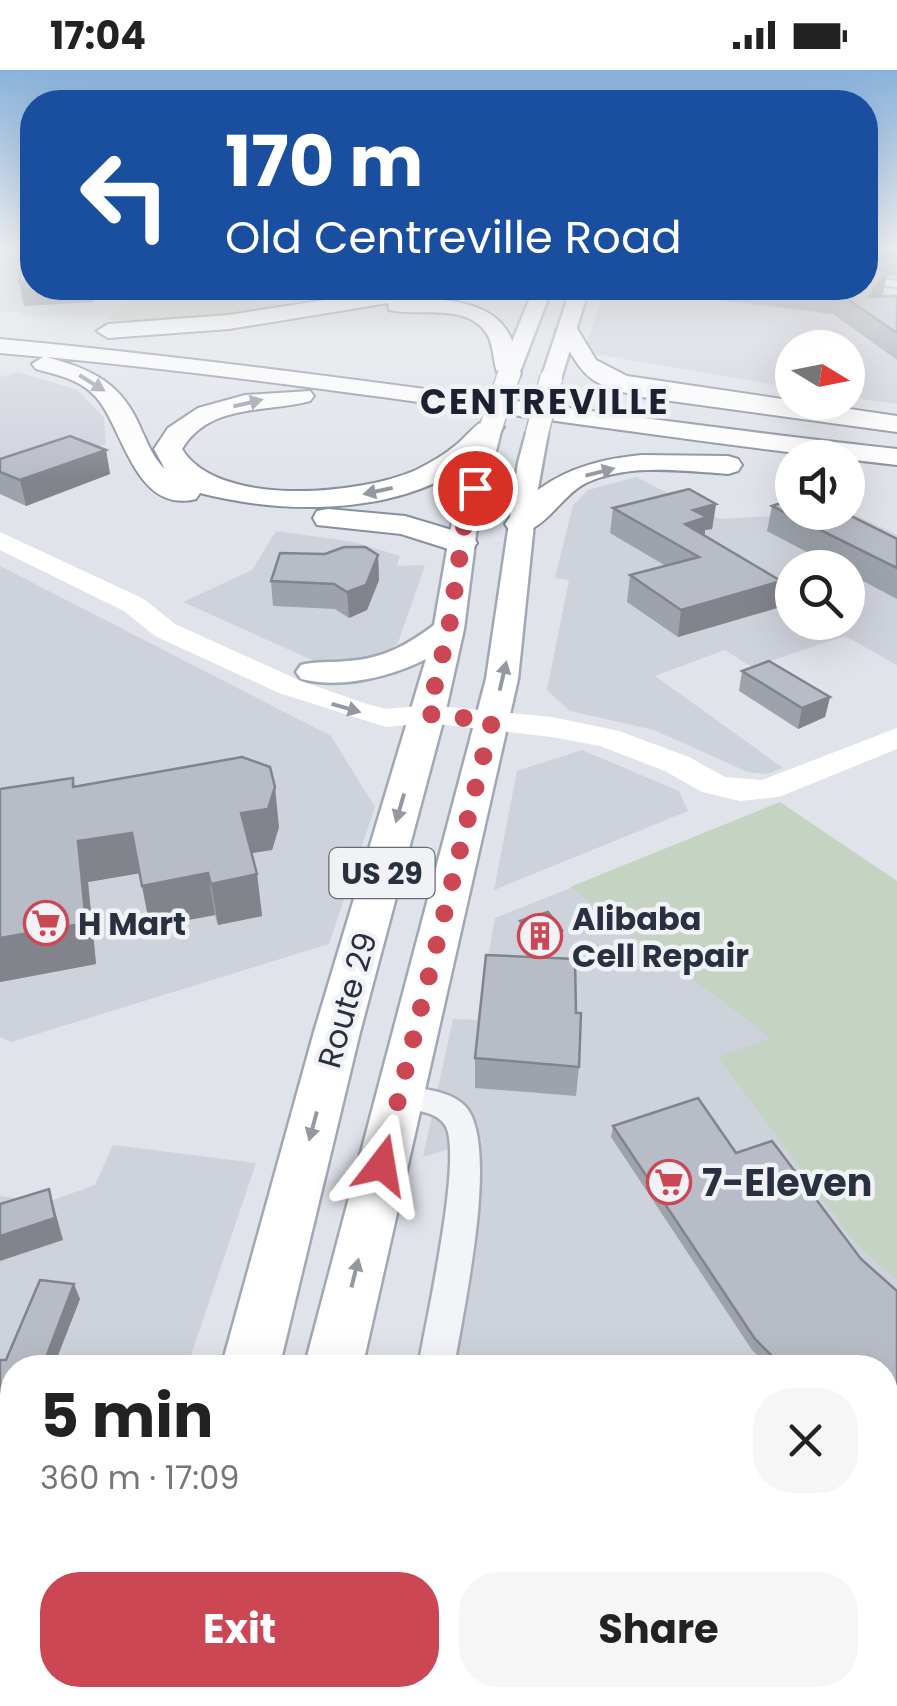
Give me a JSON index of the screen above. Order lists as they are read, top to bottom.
{
  "streets": {
    "main road": ["US 29", "Route 29"]
  },
  "districts": ["CENTREVILLE"],
  "places": {
    "supermarket": ["H Mart", "7-Eleven"],
    "building": ["Alibaba Cell Repair"]
  },
  "north": "right",
  "page": {
    "status": "17:04",
    "turn": ["170 m", "Old Centreville Road"],
    "heading": ["5 min", "360 m · 17:09"],
    "buttons": ["Exit", "Share"]
  }
}
